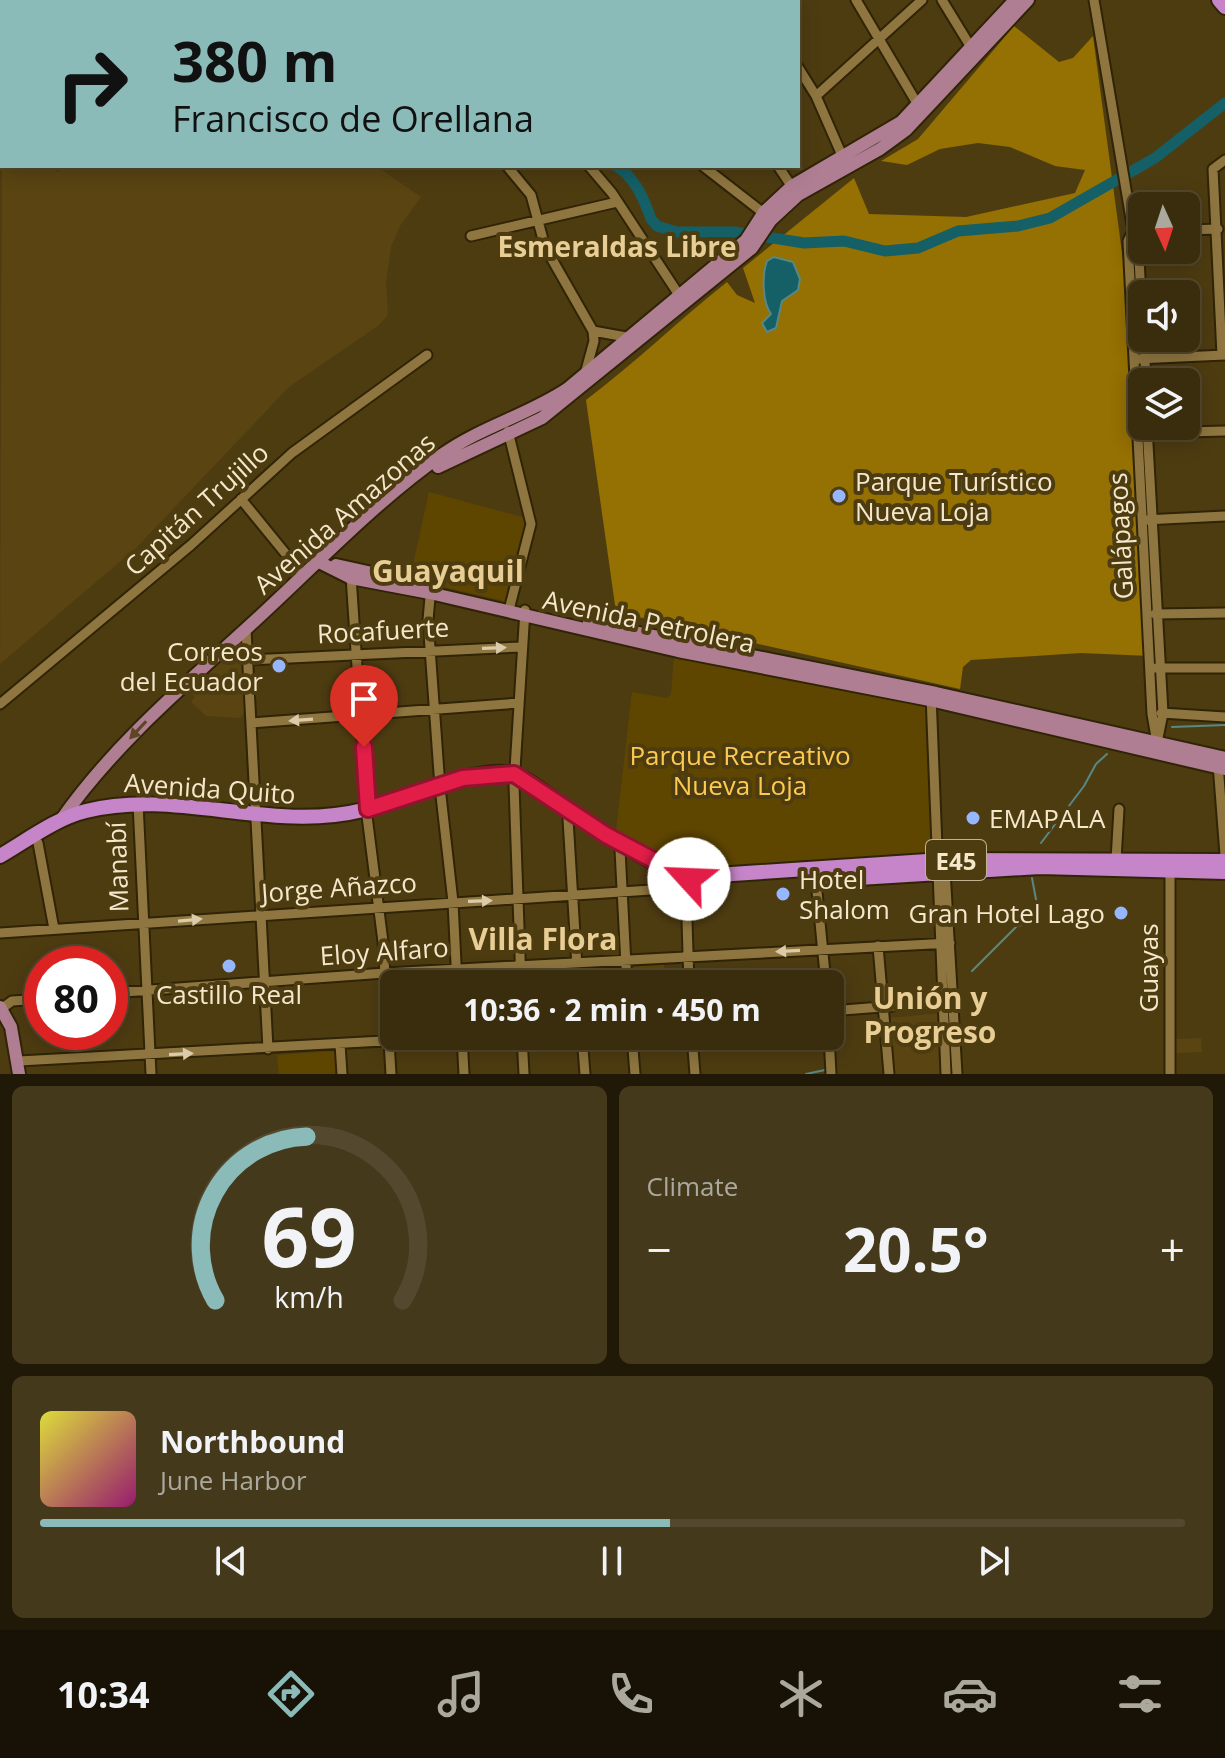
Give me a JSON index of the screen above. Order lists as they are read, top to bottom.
{
  "streets": {
    "highway": ["Avenida Quito", "E45"],
    "main road": ["Avenida Amazonas", "Avenida Petrolera"],
    "street": [
      "Capitán Trujillo",
      "Galápagos",
      "Rocafuerte",
      "Manabí",
      "Jorge Añazco",
      "Eloy Alfaro",
      "Guayas"
    ]
  },
  "crossings": [
    ["Avenida Amazonas", "Avenida Petrolera"],
    ["Avenida Amazonas", "Avenida Quito"],
    ["Galápagos", "Avenida Petrolera"],
    ["Avenida Quito", "Manabí"],
    ["E45", "Jorge Añazco"],
    ["E45", "Guayas"],
    ["Manabí", "Jorge Añazco"],
    ["Manabí", "Eloy Alfaro"]
  ],
  "districts": [
    "Esmeraldas Libre",
    "Guayaquil",
    "Villa Flora",
    "Unión y Progreso"
  ],
  "parks": ["Parque Recreativo Nueva Loja"],
  "places": [
    "Parque Turístico Nueva Loja",
    "Correos del Ecuador",
    "EMAPALA",
    "Hotel Shalom",
    "Gran Hotel Lago",
    "Castillo Real"
  ],
  "north": "bottom",
  "page": {
    "turn": ["380 m", "Francisco de Orellana"],
    "limit": "80",
    "trip": "10:36 · 2 min · 450 m",
    "tile": "Climate",
    "heat": ["−", "20.5°", "+"],
    "song": ["Northbound", "June Harbor"],
    "tabs": "10:34",
    "gauge": ["69", "km/h"]
  }
}
